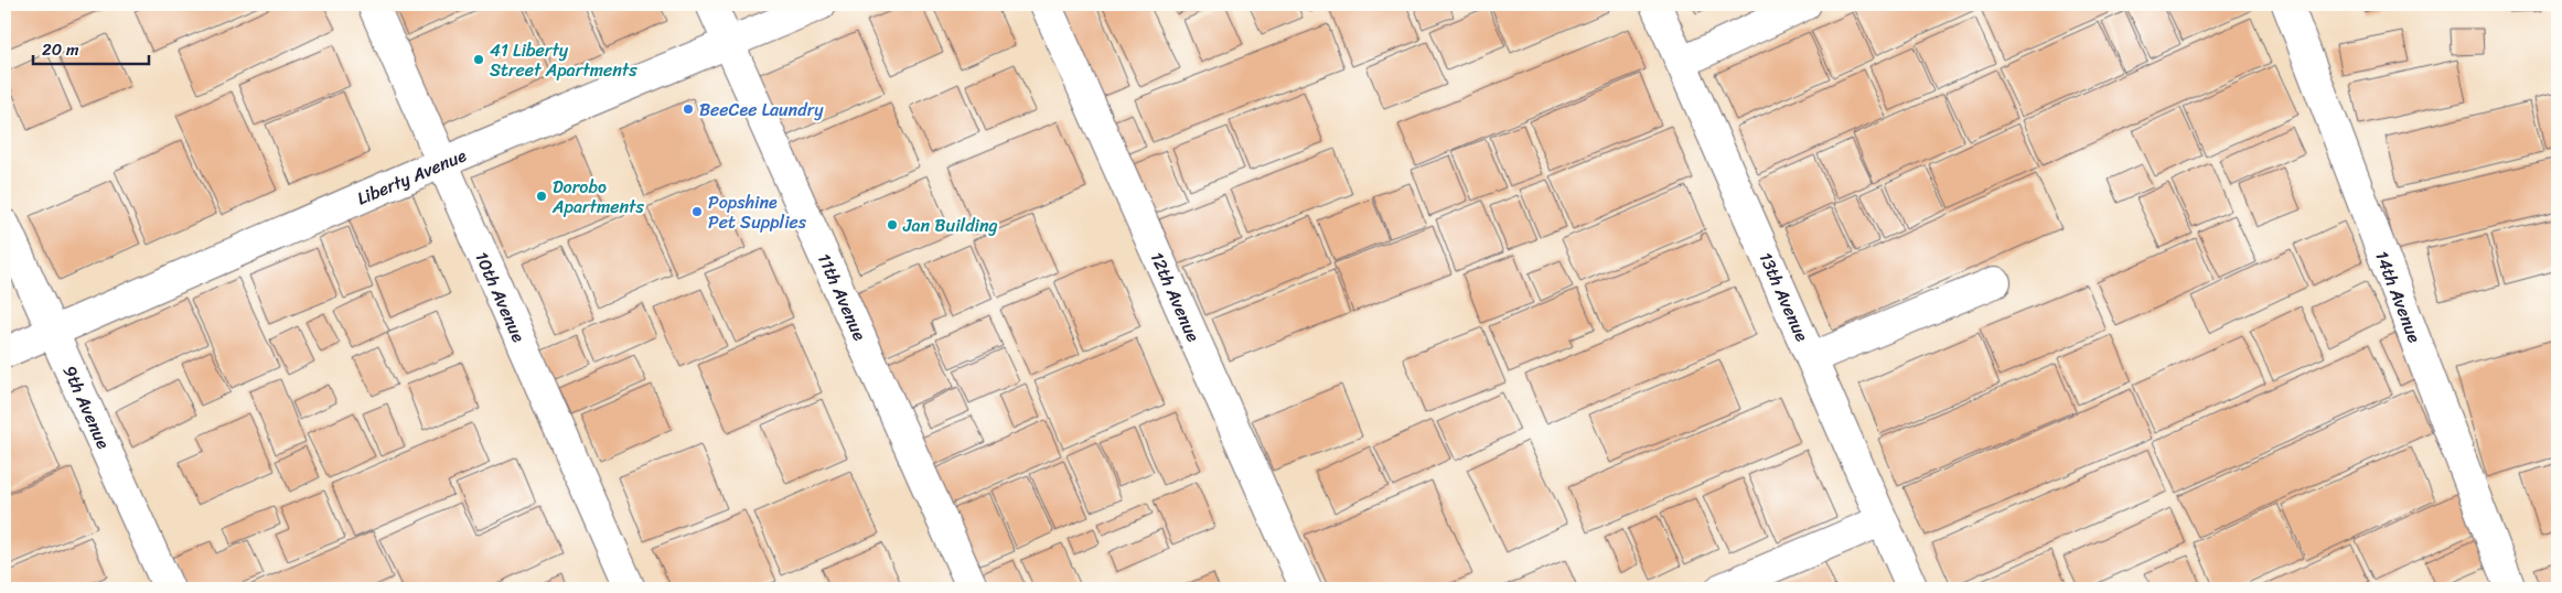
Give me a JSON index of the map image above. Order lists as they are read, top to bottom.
{
  "streets": {
    "street": [
      "Liberty Avenue",
      "10th Avenue",
      "11th Avenue",
      "12th Avenue",
      "13th Avenue",
      "14th Avenue",
      "9th Avenue"
    ]
  },
  "crossings": [
    ["Liberty Avenue", "10th Avenue"],
    ["Liberty Avenue", "11th Avenue"],
    ["Liberty Avenue", "9th Avenue"]
  ],
  "places": [
    "41 Liberty Street Apartments",
    "BeeCee Laundry",
    "Dorobo Apartments",
    "Popshine Pet Supplies",
    "Jan Building"
  ],
  "scale_bar": "20 m"
}
